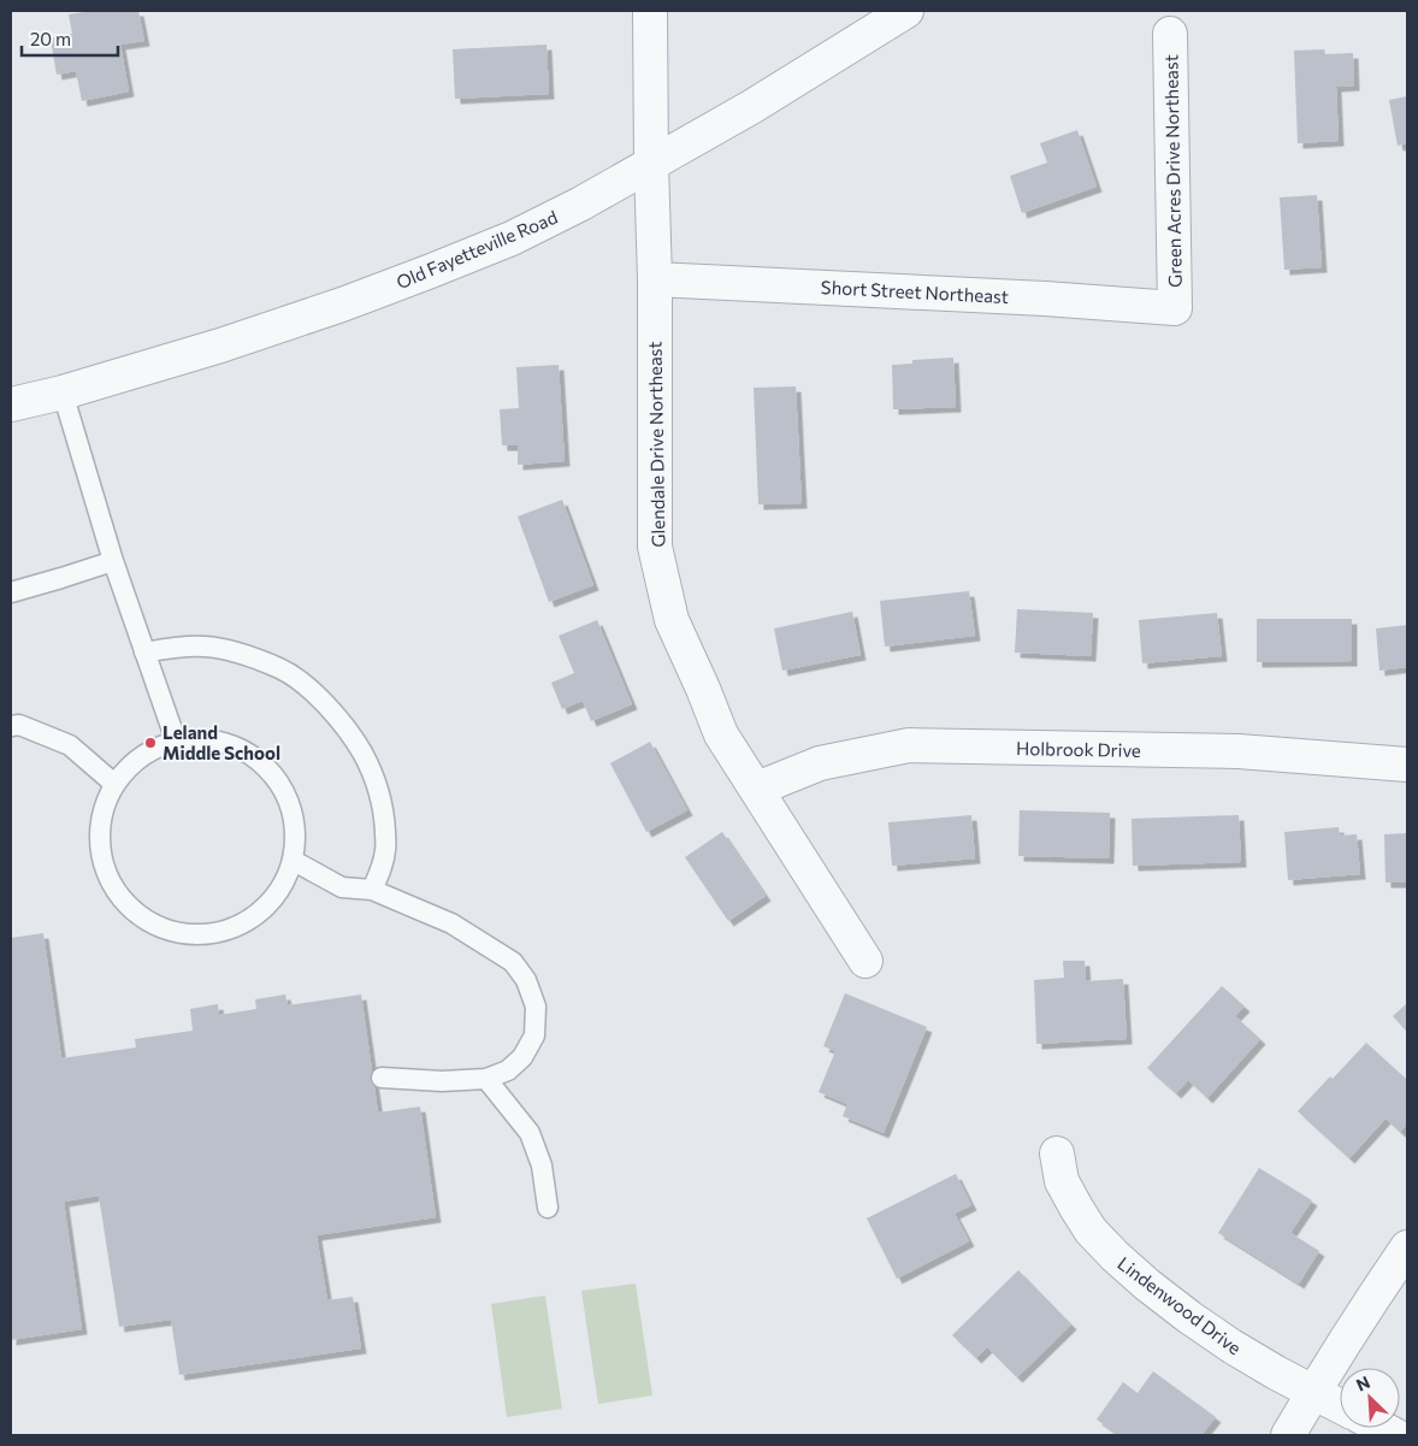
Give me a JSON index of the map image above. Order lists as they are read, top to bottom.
{
  "streets": {
    "street": [
      "Green Acres Drive Northeast",
      "Old Fayetteville Road",
      "Short Street Northeast",
      "Glendale Drive Northeast",
      "Holbrook Drive",
      "Lindenwood Drive"
    ]
  },
  "crossings": [
    ["Green Acres Drive Northeast", "Short Street Northeast"],
    ["Old Fayetteville Road", "Glendale Drive Northeast"],
    ["Short Street Northeast", "Glendale Drive Northeast"],
    ["Glendale Drive Northeast", "Holbrook Drive"]
  ],
  "places": ["Leland Middle School"],
  "scale_bar": "20 m",
  "north": "top left"
}
